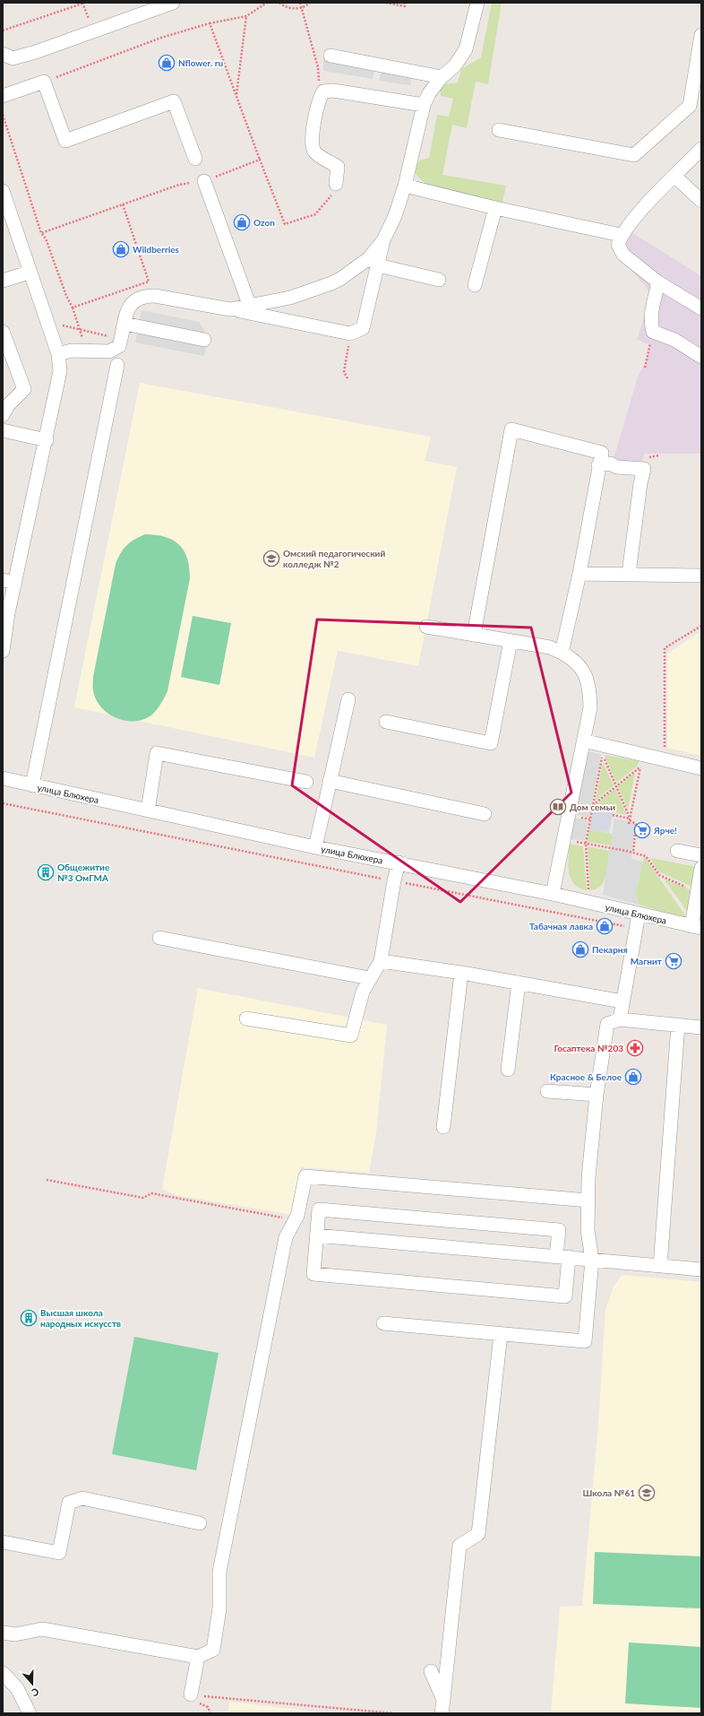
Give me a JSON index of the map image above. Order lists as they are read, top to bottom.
{
  "streets": {
    "street": ["улица Блюхера"]
  },
  "places": {
    "shop": [
      "Nflower. ru",
      "Ozon",
      "Wildberries",
      "Табачная лавка",
      "Пекарня",
      "Красное & Белое"
    ],
    "school or university": ["Омский педагогический колледж №2", "Школа №61"],
    "library": ["Дом семьи"],
    "supermarket": ["Ярче!", "Магнит"],
    "building": ["Общежитие №3 ОмГМА", "Высшая школа народных искусств"],
    "pharmacy": ["Госаптека №203"]
  },
  "north": "bottom"
}
